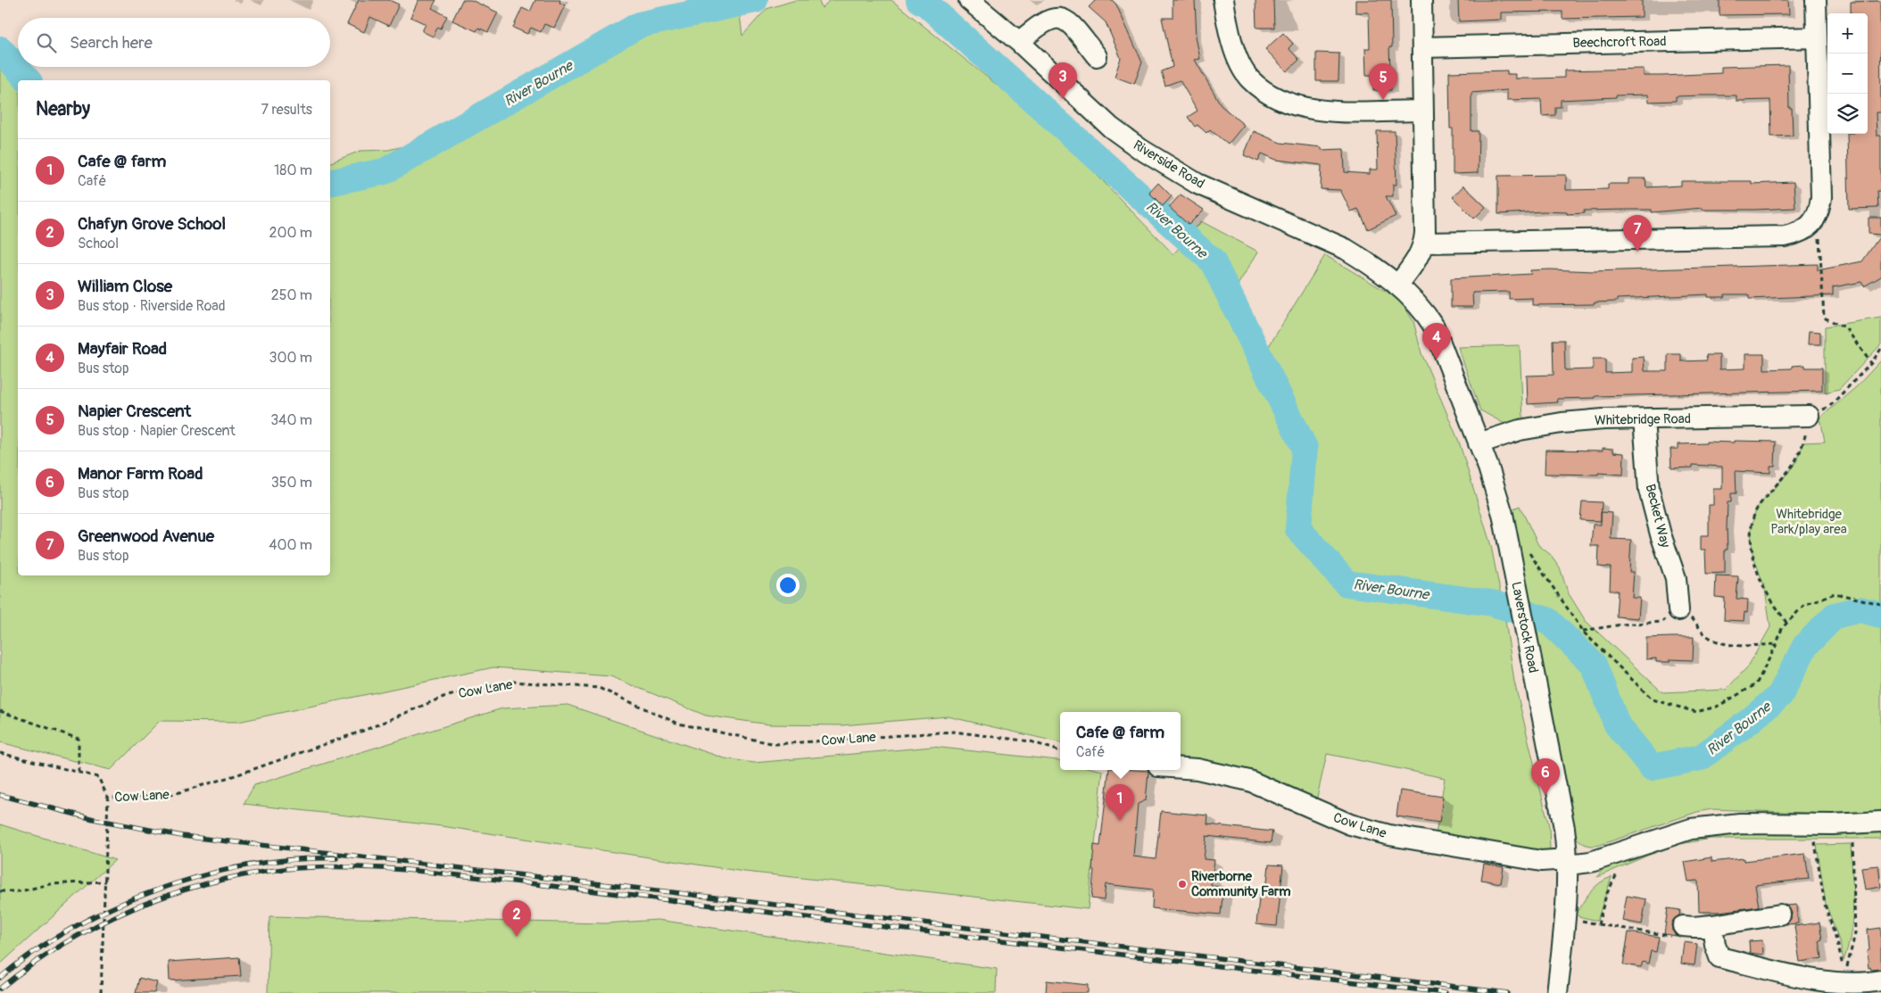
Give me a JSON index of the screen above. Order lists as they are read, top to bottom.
{
  "streets": {
    "street": [
      "Beechcroft Road",
      "Riverside Road",
      "Whitebridge Road",
      "Becket Way",
      "Laverstock Road",
      "Cow Lane"
    ]
  },
  "crossings": [
    ["Riverside Road", "Laverstock Road"],
    ["Whitebridge Road", "Becket Way"],
    ["Whitebridge Road", "Laverstock Road"],
    ["Laverstock Road", "Cow Lane"]
  ],
  "water": ["River Bourne"],
  "parks": ["Whitebridge Park/play area"],
  "places": ["Riverborne Community Farm"],
  "page": {
    "map_buttons": ["+", "−"],
    "search": "Search here",
    "pins": [
      "3",
      "5",
      "7",
      "4",
      "6",
      "1",
      "2"
    ],
    "heading": ["Nearby", "7 results"],
    "list": [
      {
        "mark": "1",
        "name": "Cafe @ farm",
        "note": "Café",
        "value": "180 m"
      },
      {
        "mark": "2",
        "name": "Chafyn Grove School",
        "note": "School",
        "value": "200 m"
      },
      {
        "mark": "3",
        "name": "William Close",
        "note": "Bus stop · Riverside Road",
        "value": "250 m"
      },
      {
        "mark": "4",
        "name": "Mayfair Road",
        "note": "Bus stop",
        "value": "300 m"
      },
      {
        "mark": "5",
        "name": "Napier Crescent",
        "note": "Bus stop · Napier Crescent",
        "value": "340 m"
      },
      {
        "mark": "6",
        "name": "Manor Farm Road",
        "note": "Bus stop",
        "value": "350 m"
      },
      {
        "mark": "7",
        "name": "Greenwood Avenue",
        "note": "Bus stop",
        "value": "400 m"
      }
    ],
    "popup": ["Cafe @ farm", "Café"]
  }
}
